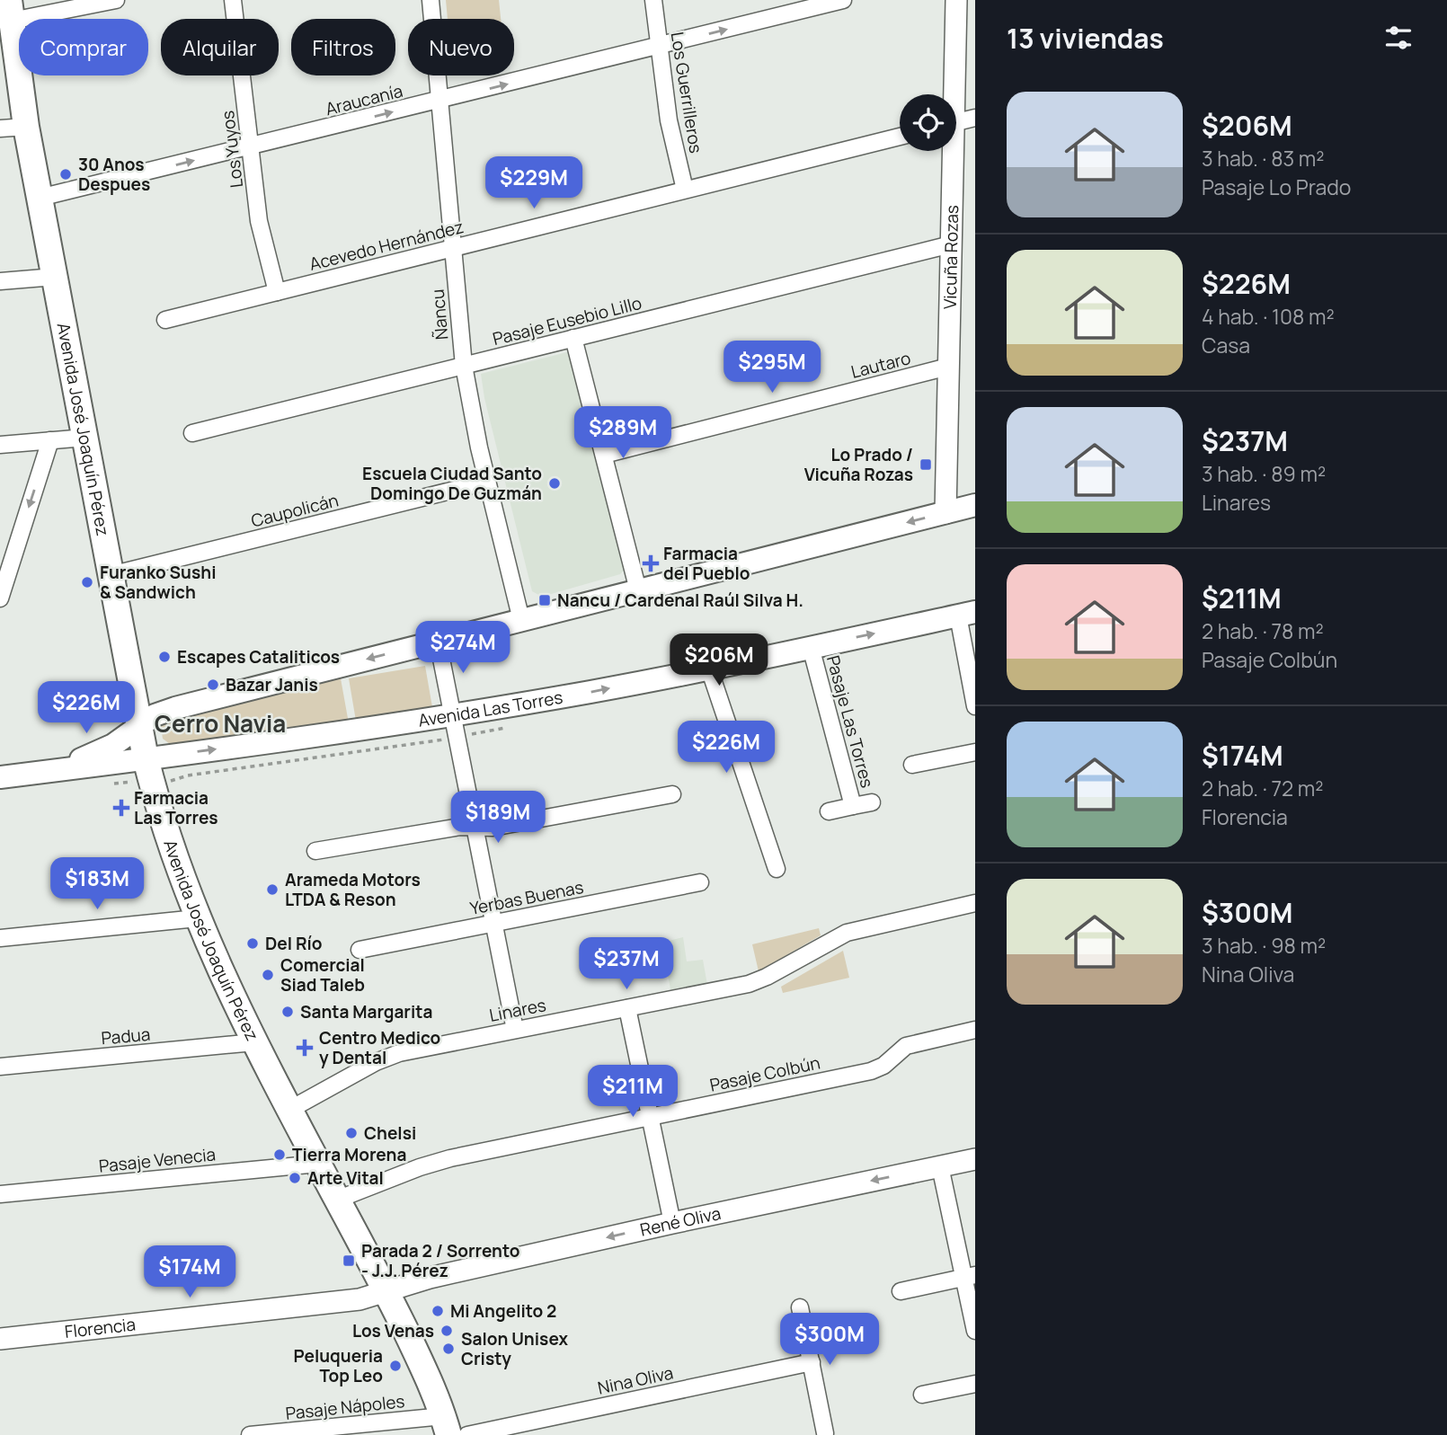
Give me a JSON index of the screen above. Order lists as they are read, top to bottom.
{
  "streets": {
    "main road": ["Avenida José Joaquín Pérez", "Avenida Las Torres"],
    "street": [
      "Los Guerrilleros",
      "Araucanía",
      "Los Yuyos",
      "Acevedo Hernández",
      "Vicuña Rozas",
      "Ñancu",
      "Pasaje Eusebio Lillo",
      "Lautaro",
      "Caupolicán",
      "Pasaje Las Torres",
      "Yerbas Buenas",
      "Linares",
      "Padua",
      "Pasaje Colbún",
      "Pasaje Venecia",
      "René Oliva",
      "Florencia",
      "Nina Oliva",
      "Pasaje Nápoles"
    ]
  },
  "crossings": [
    ["Los Guerrilleros", "Araucanía"],
    ["Los Guerrilleros", "Acevedo Hernández"],
    ["Araucanía", "Los Yuyos"],
    ["Araucanía", "Ñancu"],
    ["Araucanía", "Avenida José Joaquín Pérez"],
    ["Los Yuyos", "Acevedo Hernández"],
    ["Acevedo Hernández", "Ñancu"],
    ["Vicuña Rozas", "Pasaje Eusebio Lillo"],
    ["Vicuña Rozas", "Lautaro"],
    ["Ñancu", "Pasaje Eusebio Lillo"],
    ["Ñancu", "Caupolicán"],
    ["Avenida José Joaquín Pérez", "Caupolicán"],
    ["Avenida José Joaquín Pérez", "Avenida Las Torres"],
    ["Avenida José Joaquín Pérez", "Linares"],
    ["Avenida José Joaquín Pérez", "Padua"],
    ["Avenida José Joaquín Pérez", "Pasaje Colbún"],
    ["Avenida José Joaquín Pérez", "Pasaje Venecia"],
    ["Avenida José Joaquín Pérez", "René Oliva"],
    ["Avenida José Joaquín Pérez", "Florencia"],
    ["Avenida José Joaquín Pérez", "Pasaje Nápoles"],
    ["Avenida Las Torres", "Pasaje Las Torres"],
    ["René Oliva", "Florencia"]
  ],
  "one_way": ["Araucanía", "René Oliva"],
  "districts": ["Cerro Navia"],
  "places": {
    "other": [
      "30 Anos Despues",
      "Escuela Ciudad Santo Domingo De Guzmán",
      "Furanko Sushi & Sandwich",
      "Escapes Cataliticos",
      "Bazar Janis",
      "Arameda Motors LTDA & Reson",
      "Del Río",
      "Comercial Siad Taleb",
      "Santa Margarita",
      "Chelsi",
      "Tierra Morena",
      "Arte Vital",
      "Mi Angelito 2",
      "Los Venas",
      "Salon Unisex Cristy",
      "Peluqueria Top Leo"
    ],
    "transit": ["Lo Prado / Vicuña Rozas", "Nancu / Cardenal Raúl Silva H.", "Parada 2 / Sorrento - J.J. Pérez"],
    "health": ["Farmacia del Pueblo", "Farmacia Las Torres", "Centro Medico y Dental"]
  },
  "page": {
    "heading": "13 viviendas",
    "chip": [
      "Comprar",
      "Alquilar",
      "Filtros",
      "Nuevo"
    ],
    "list": [
      {
        "name": "$206M",
        "note": "3 hab. · 83 m² · Pasaje Lo Prado"
      },
      {
        "name": "$226M",
        "note": "4 hab. · 108 m² · Casa"
      },
      {
        "name": "$237M",
        "note": "3 hab. · 89 m² · Linares"
      },
      {
        "name": "$211M",
        "note": "2 hab. · 78 m² · Pasaje Colbún"
      },
      {
        "name": "$174M",
        "note": "2 hab. · 72 m² · Florencia"
      },
      {
        "name": "$300M",
        "note": "3 hab. · 98 m² · Nina Oliva"
      }
    ],
    "price": [
      "$229M",
      "$295M",
      "$289M",
      "$274M",
      "$206M",
      "$226M",
      "$226M",
      "$189M",
      "$183M",
      "$237M",
      "$211M",
      "$174M",
      "$300M"
    ]
  }
}
